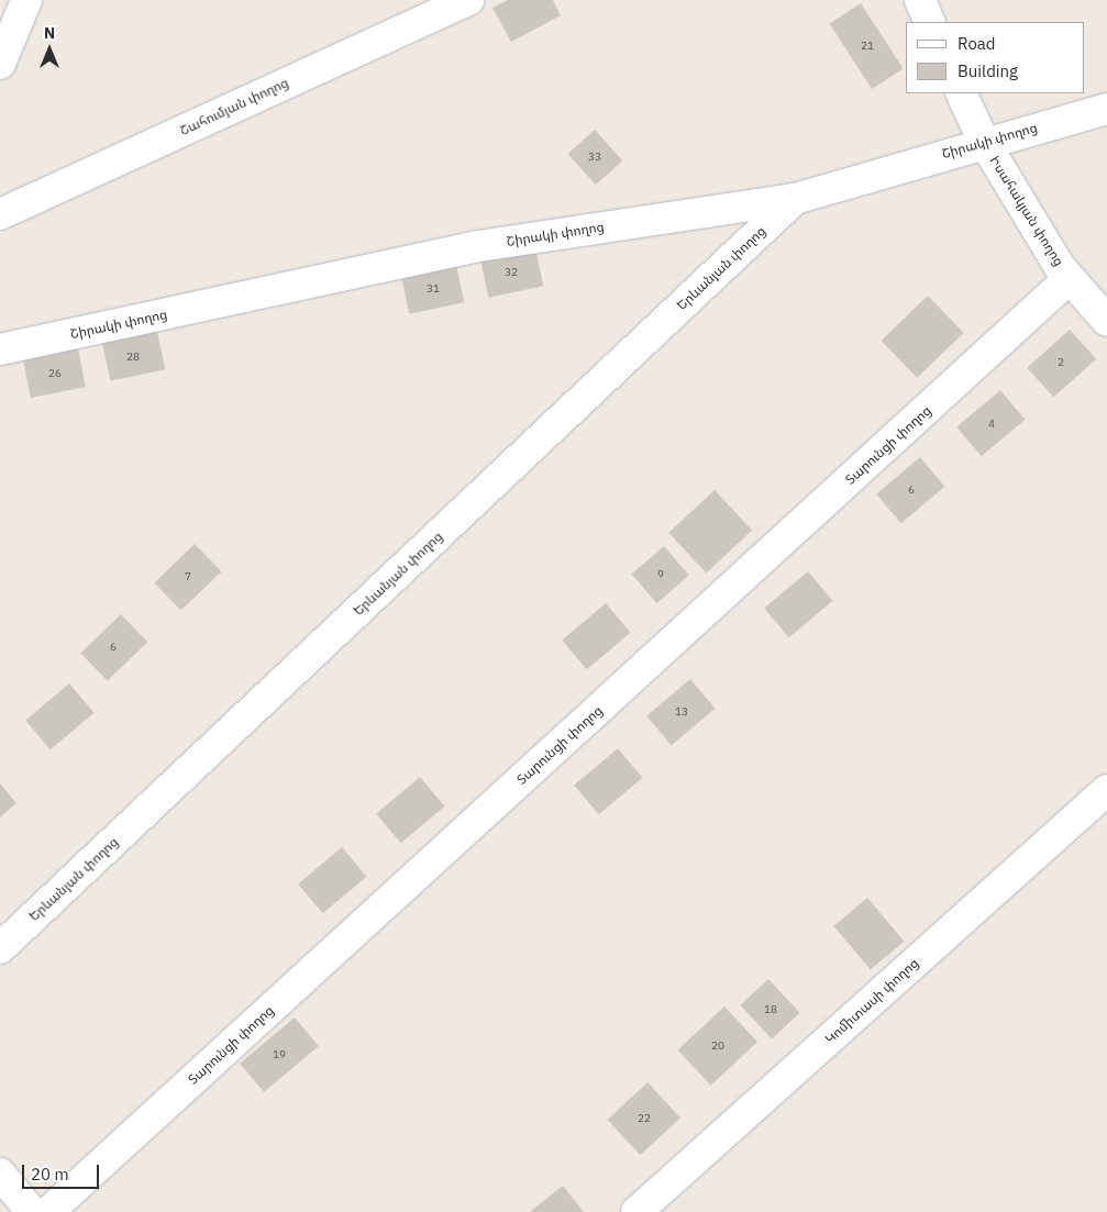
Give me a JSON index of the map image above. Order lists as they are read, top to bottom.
{
  "streets": {
    "street": [
      "Շահումյան փողոց",
      "Շիրակի փողոց",
      "Իսահակյան փողոց",
      "Երևանյան փողոց",
      "Տարունցի փողոց",
      "Կոմիտասի փողոց"
    ]
  },
  "crossings": [
    ["Շիրակի փողոց", "Իսահակյան փողոց"],
    ["Շիրակի փողոց", "Երևանյան փողոց"],
    ["Իսահակյան փողոց", "Տարունցի փողոց"]
  ],
  "house_numbers": [
    "21",
    "33",
    "32",
    "31",
    "28",
    "2",
    "26",
    "4",
    "6",
    "9",
    "7",
    "6",
    "13",
    "18",
    "20",
    "19",
    "22"
  ],
  "legend": ["Road", "Building"],
  "scale_bar": "20 m",
  "north": "top"
}
